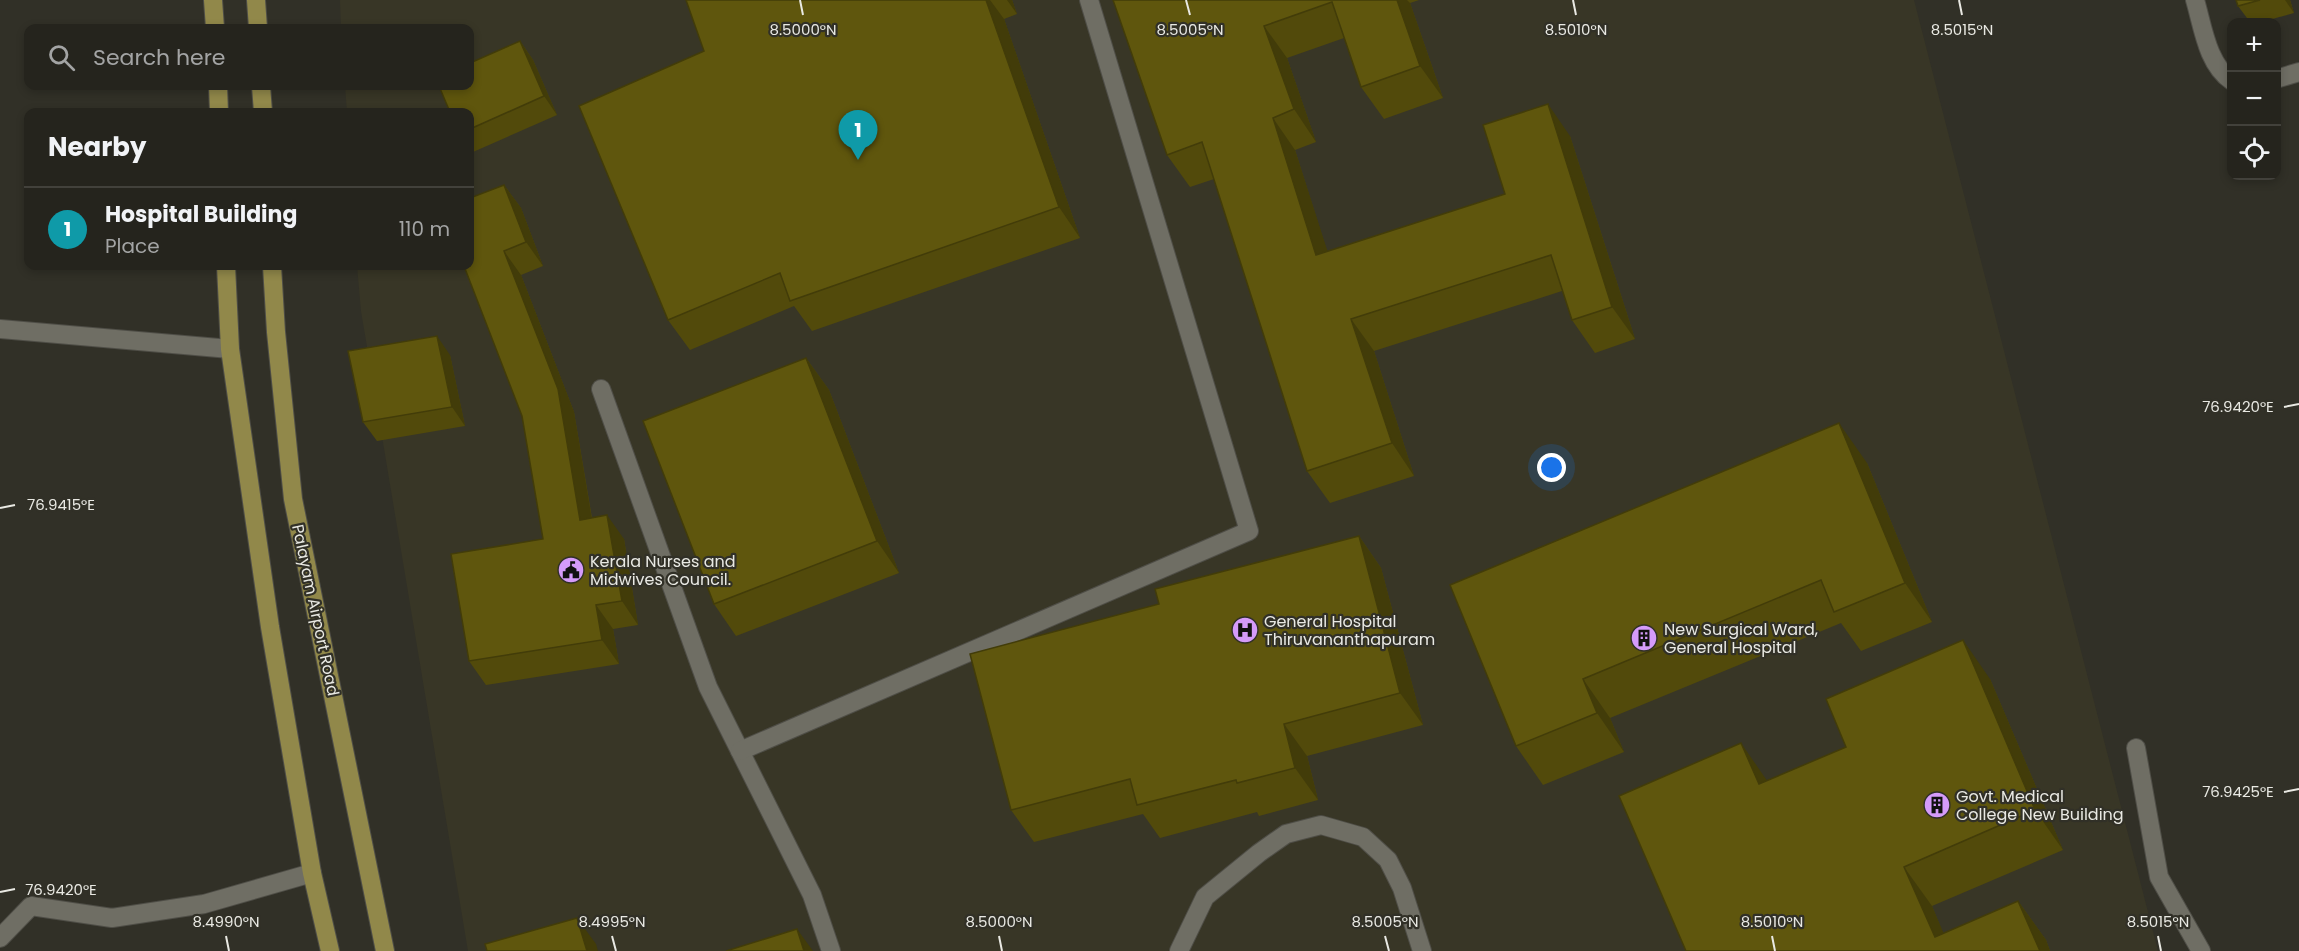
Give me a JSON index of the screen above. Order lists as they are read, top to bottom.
{
  "streets": {
    "main road": ["Palayam Airport Road"]
  },
  "places": {
    "public building": ["Kerala Nurses and Midwives Council."],
    "hospital": ["General Hospital Thiruvananthapuram"],
    "building": ["New Surgical Ward, General Hospital", "Govt. Medical College New Building"]
  },
  "page": {
    "map_buttons": ["+", "−"],
    "search": "Search here",
    "heading": "Nearby",
    "pins": "1",
    "list": [
      {
        "mark": "1",
        "name": "Hospital Building",
        "note": "Place",
        "value": "110 m"
      }
    ]
  },
  "coordinates": [
    "8.5000°N",
    "8.5005°N",
    "8.5010°N",
    "8.5015°N",
    "76.9420°E",
    "76.9415°E",
    "76.9425°E",
    "8.4990°N",
    "8.4995°N"
  ]
}
